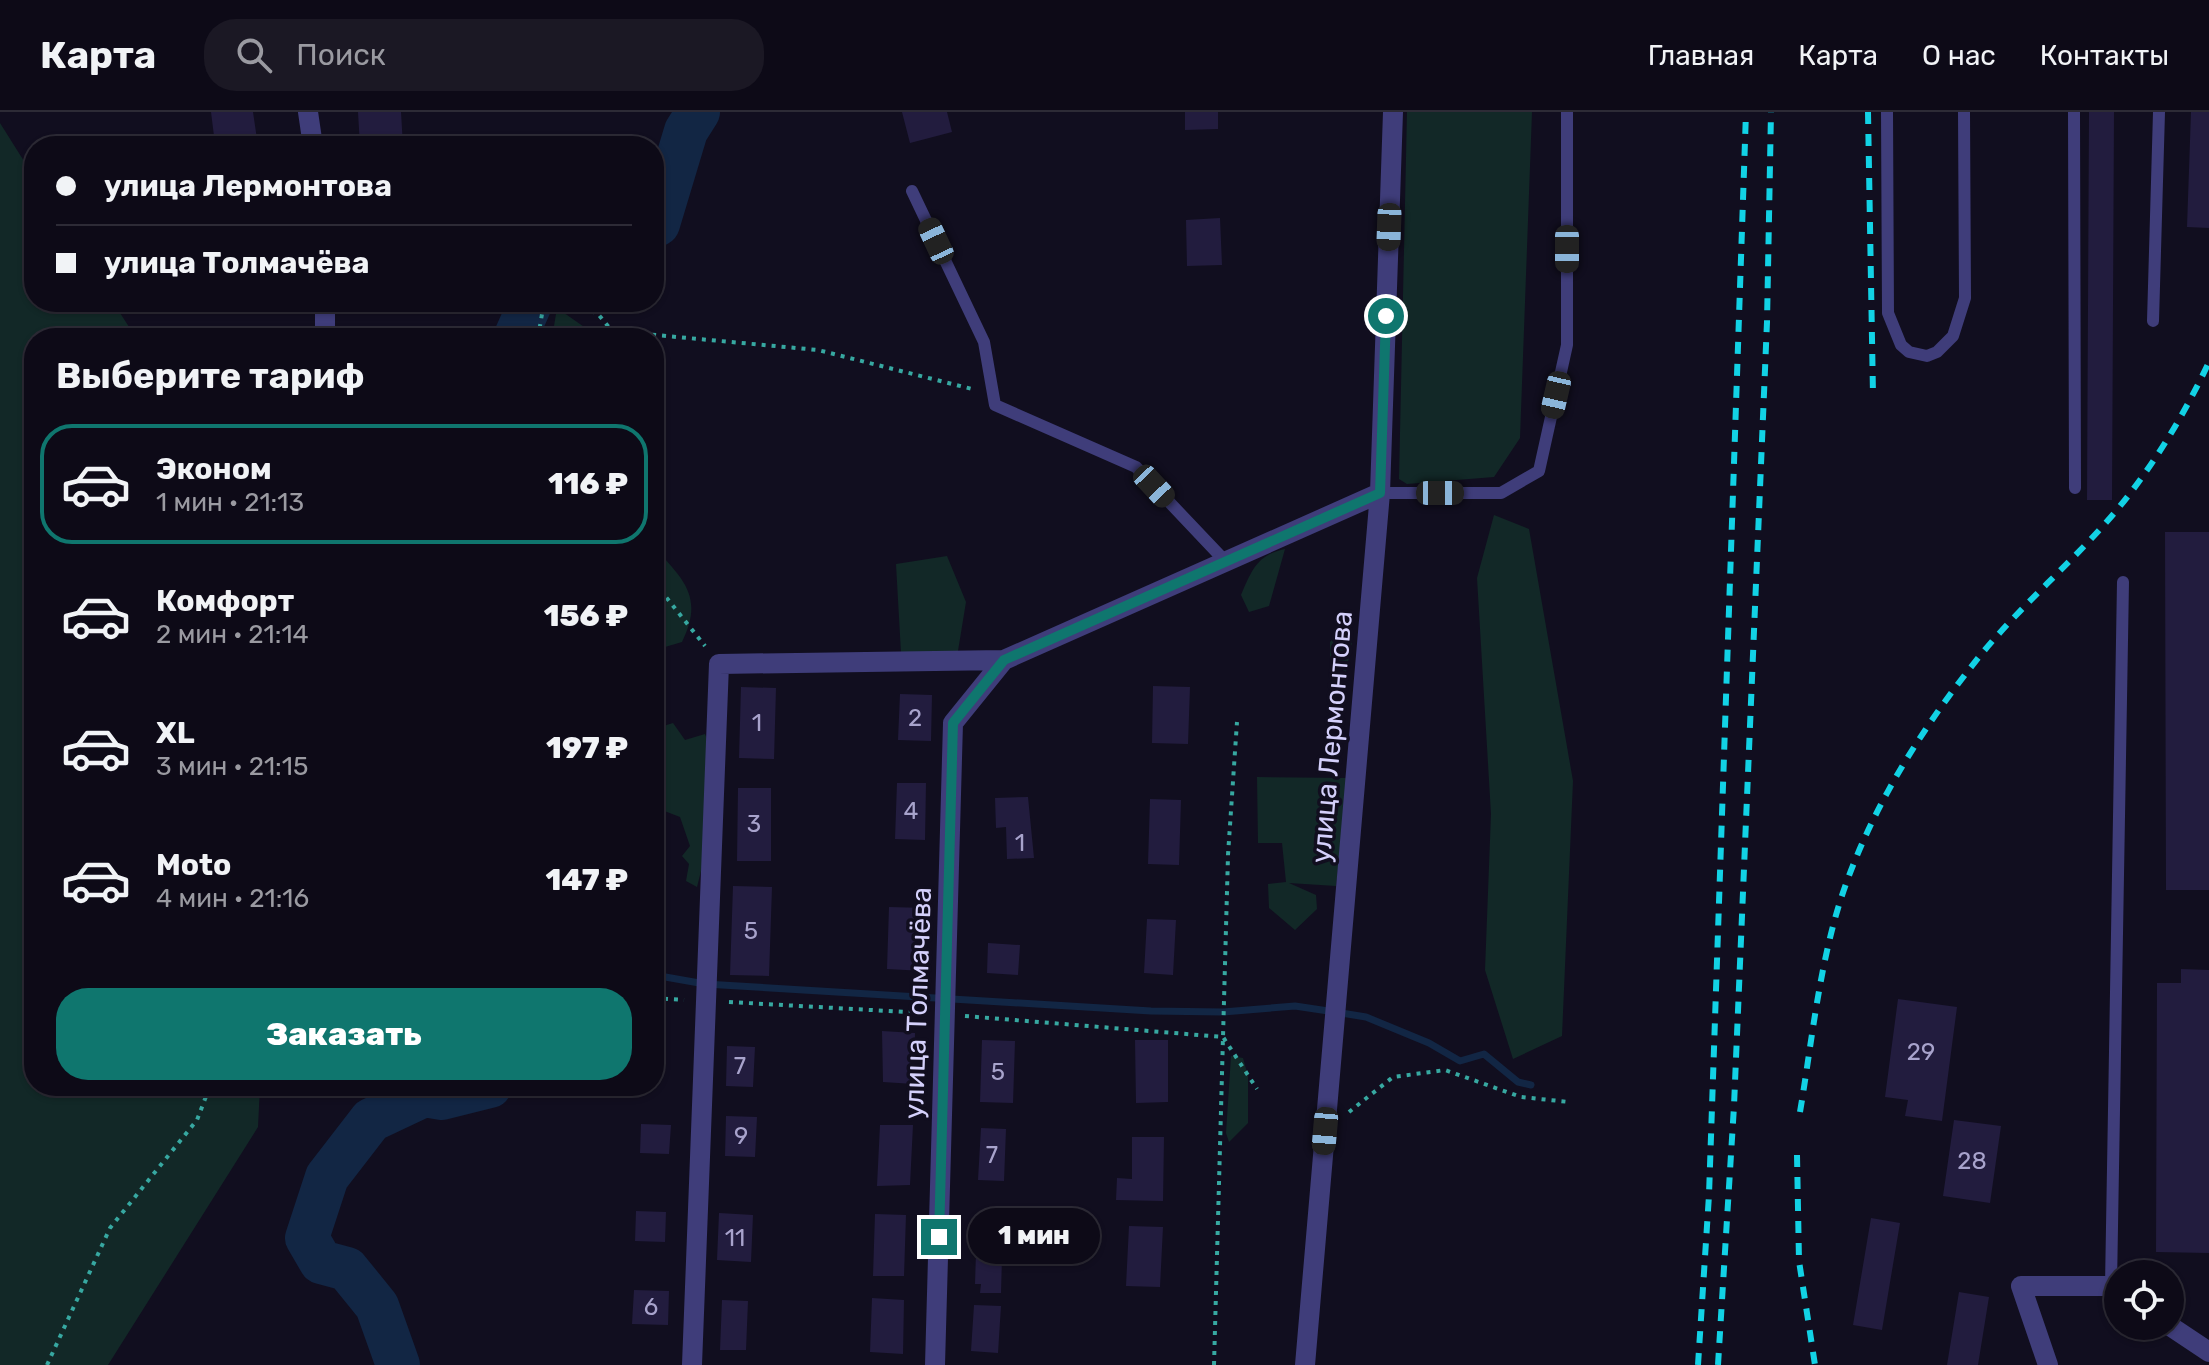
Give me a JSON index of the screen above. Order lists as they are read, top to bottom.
{
  "streets": {
    "street": ["улица Лермонтова", "улица Толмачёва"]
  },
  "house_numbers": [
    "2",
    "1",
    "4",
    "3",
    "1",
    "5",
    "29",
    "7",
    "5",
    "9",
    "7",
    "28",
    "11",
    "6"
  ],
  "page": {
    "header": "Карта",
    "search": "Поиск",
    "nav": [
      "Главная",
      "Карта",
      "О нас",
      "Контакты"
    ],
    "banner": ["улица Лермонтова", "улица Толмачёва"],
    "heading": "Выберите тариф",
    "list": [
      {
        "name": "Эконом",
        "note": "1 мин · 21:13",
        "value": "116 ₽"
      },
      {
        "name": "Комфорт",
        "note": "2 мин · 21:14",
        "value": "156 ₽"
      },
      {
        "name": "XL",
        "note": "3 мин · 21:15",
        "value": "197 ₽"
      },
      {
        "name": "Moto",
        "note": "4 мин · 21:16",
        "value": "147 ₽"
      }
    ],
    "buttons": "Заказать",
    "bubble": "1 мин"
  }
}
